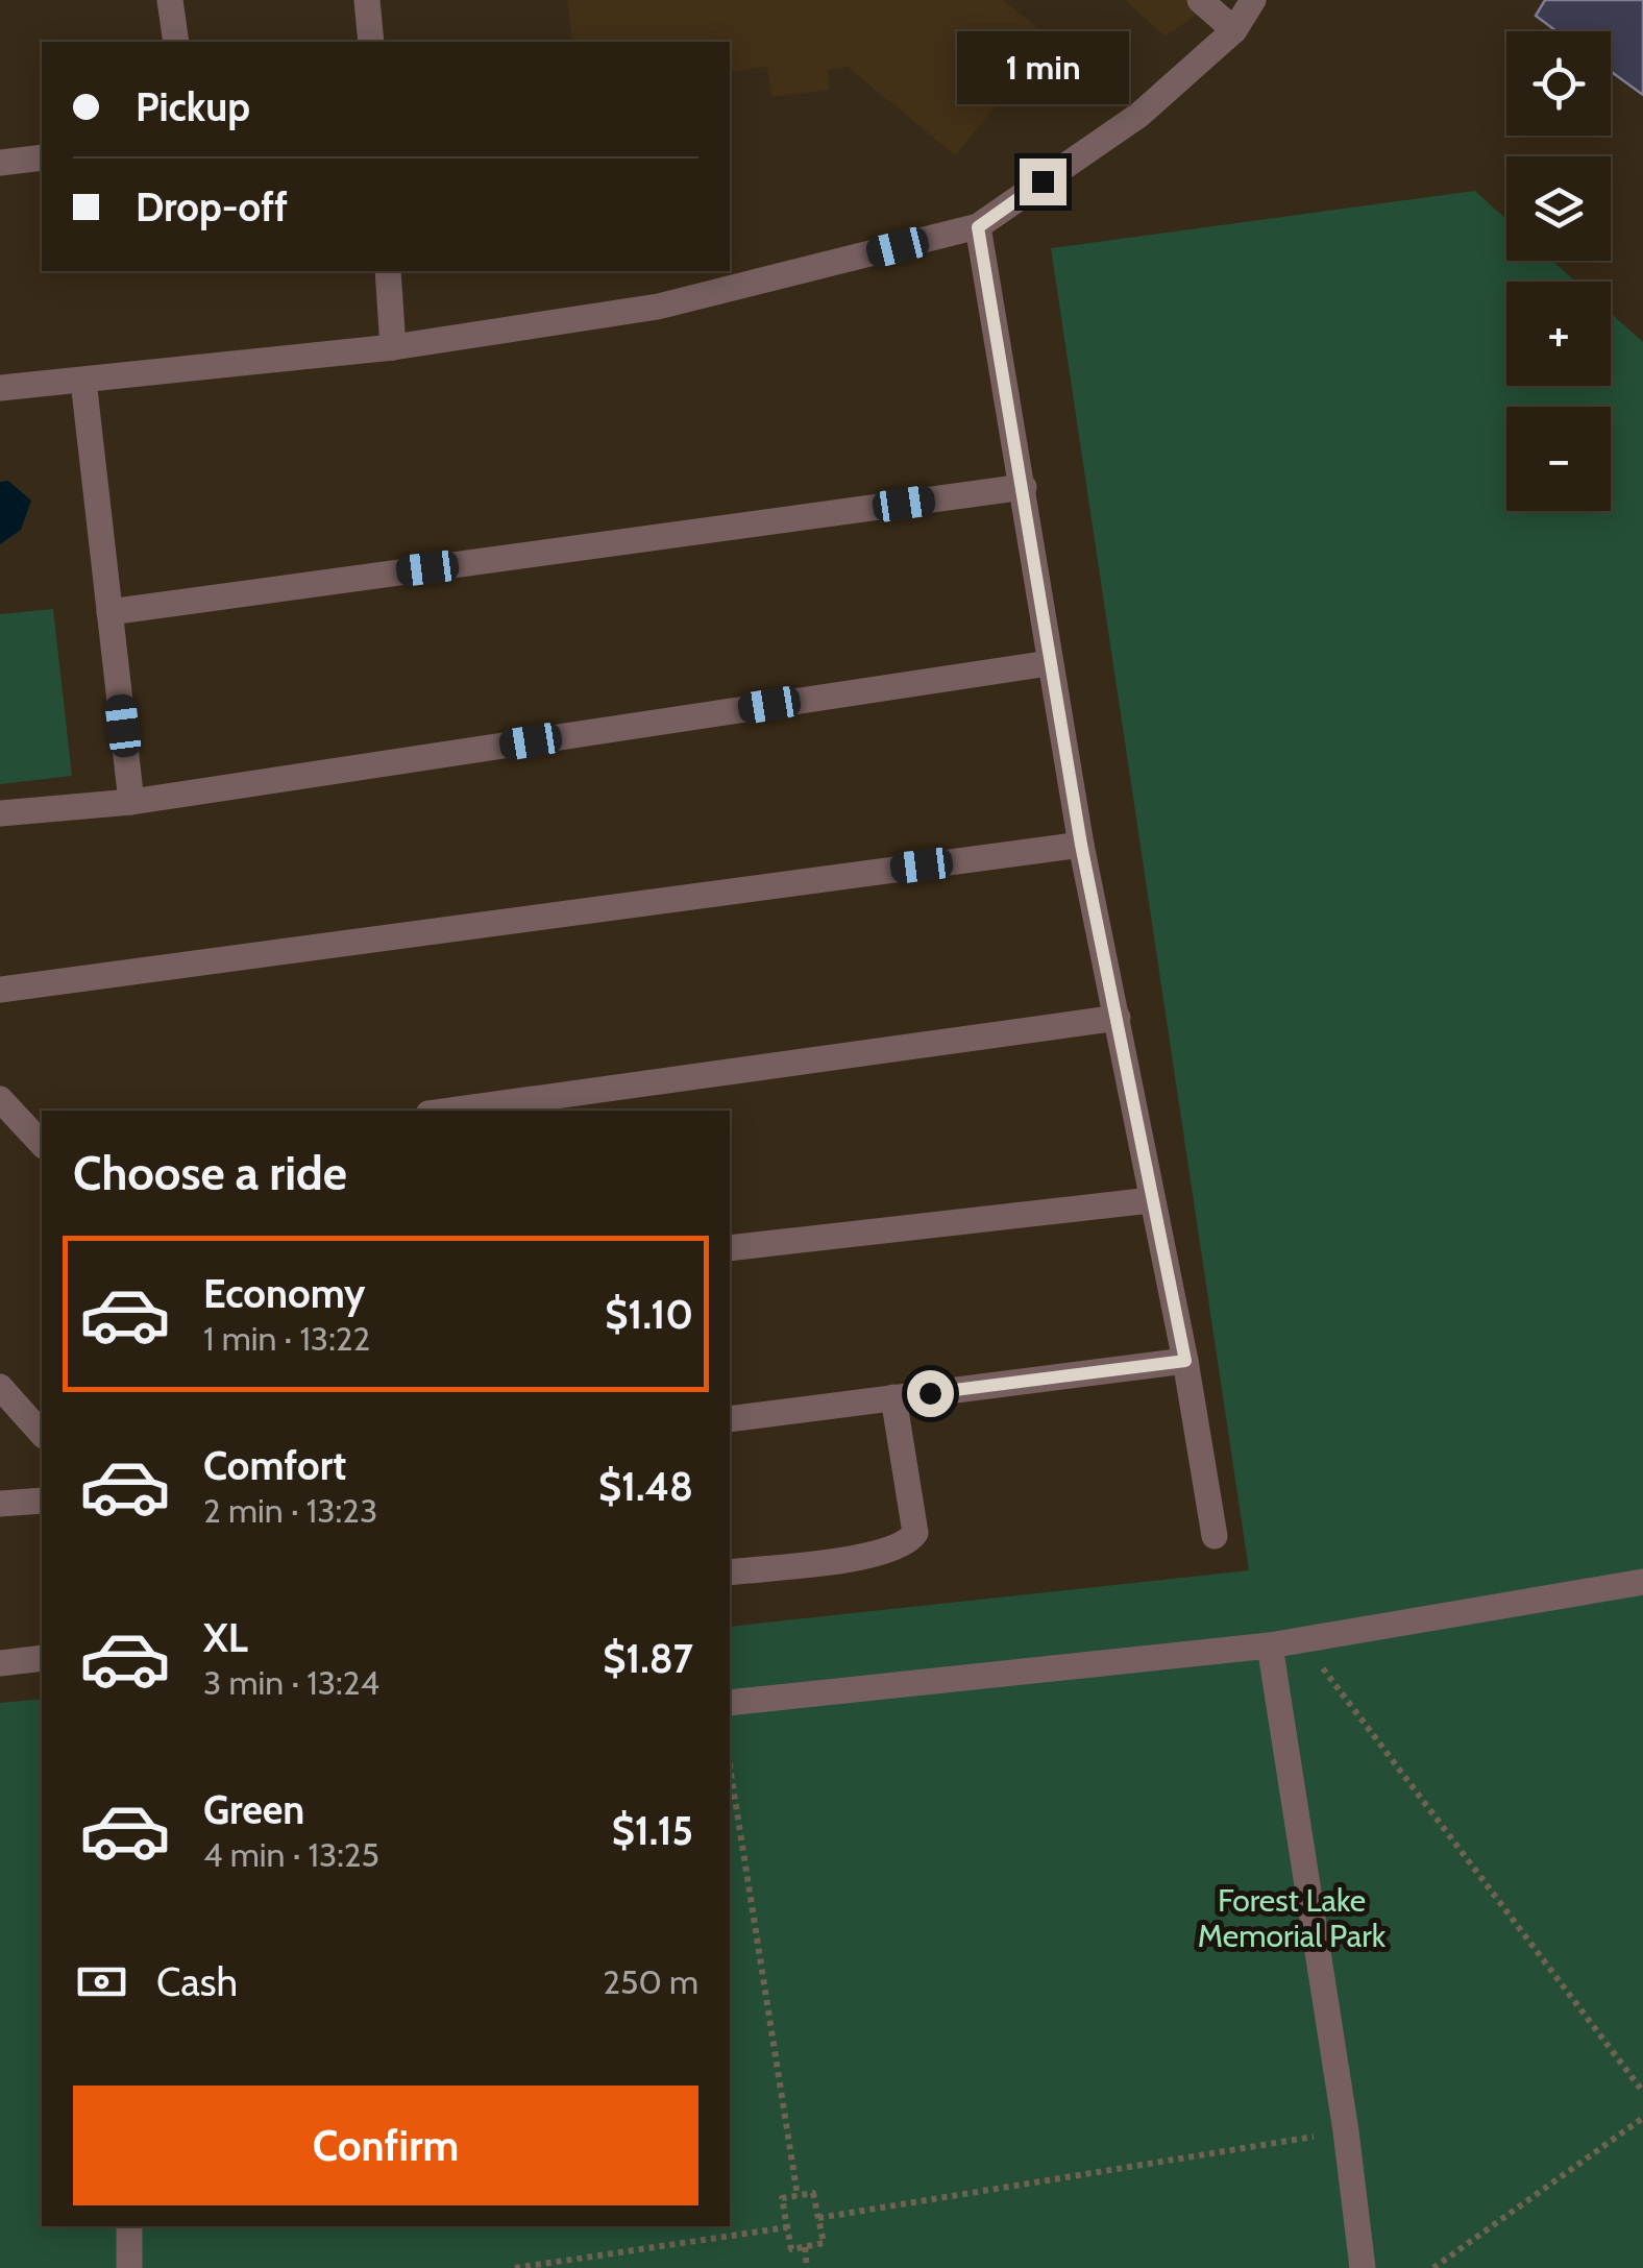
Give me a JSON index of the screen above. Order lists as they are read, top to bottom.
{
  "parks": ["Forest Lake Memorial Park"],
  "page": {
    "map_buttons": ["+", "−"],
    "bubble": "1 min",
    "banner": ["Pickup", "Drop-off"],
    "heading": "Choose a ride",
    "list": [
      {
        "name": "Economy",
        "note": "1 min · 13:22",
        "value": "$1.10"
      },
      {
        "name": "Comfort",
        "note": "2 min · 13:23",
        "value": "$1.48"
      },
      {
        "name": "XL",
        "note": "3 min · 13:24",
        "value": "$1.87"
      },
      {
        "name": "Green",
        "note": "4 min · 13:25",
        "value": "$1.15"
      }
    ],
    "pay": ["Cash", "250 m"],
    "buttons": "Confirm"
  }
}
